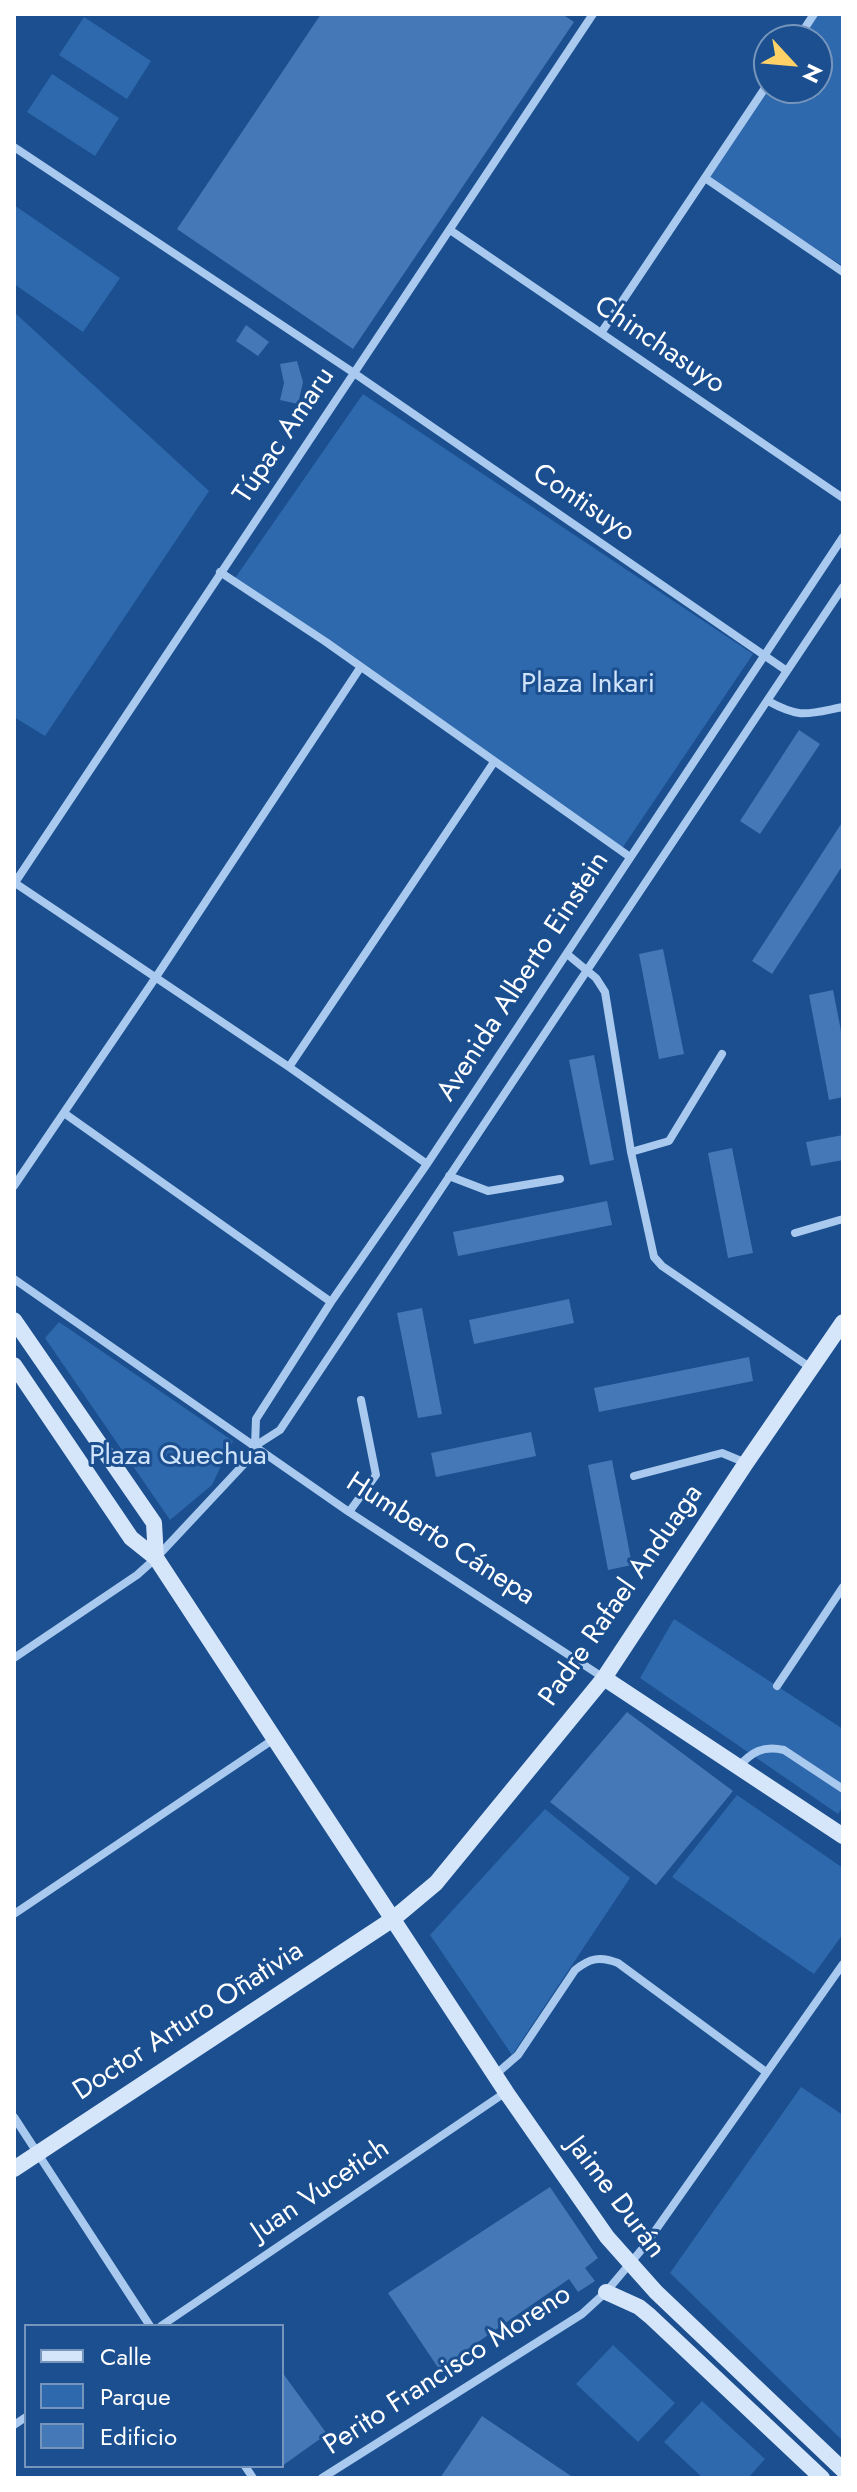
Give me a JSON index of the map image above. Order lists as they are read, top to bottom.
{
  "streets": {
    "street": [
      "Chinchasuyo",
      "Túpac Amaru",
      "Contisuyo",
      "Avenida Alberto Einstein",
      "Humberto Cánepa",
      "Padre Rafael Anduaga",
      "Doctor Arturo Oñativia",
      "Juan Vucetich",
      "Jaime Durán",
      "Perito Francisco Moreno"
    ]
  },
  "crossings": [
    ["Chinchasuyo", "Túpac Amaru"],
    ["Túpac Amaru", "Contisuyo"],
    ["Contisuyo", "Avenida Alberto Einstein"],
    ["Avenida Alberto Einstein", "Humberto Cánepa"],
    ["Avenida Alberto Einstein", "Jaime Durán"],
    ["Humberto Cánepa", "Padre Rafael Anduaga"],
    ["Padre Rafael Anduaga", "Doctor Arturo Oñativia"],
    ["Padre Rafael Anduaga", "Jaime Durán"],
    ["Doctor Arturo Oñativia", "Jaime Durán"],
    ["Juan Vucetich", "Jaime Durán"],
    ["Jaime Durán", "Perito Francisco Moreno"]
  ],
  "parks": ["Plaza Inkari", "Plaza Quechua"],
  "legend": ["Calle", "Parque", "Edificio"],
  "north": "bottom right"
}
